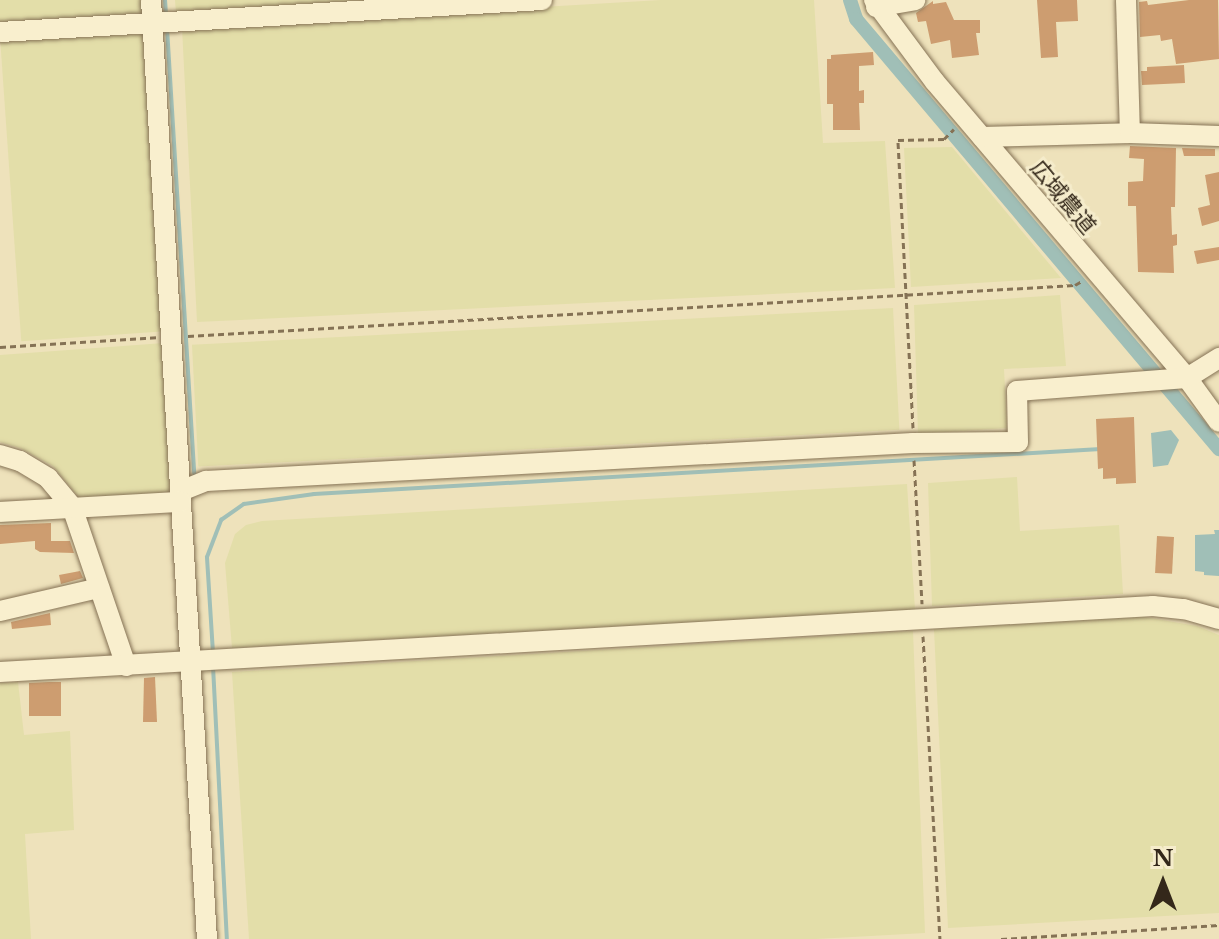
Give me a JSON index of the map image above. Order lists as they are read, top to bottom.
{
  "streets": {
    "street": ["広域農道"]
  },
  "north": "top"
}
